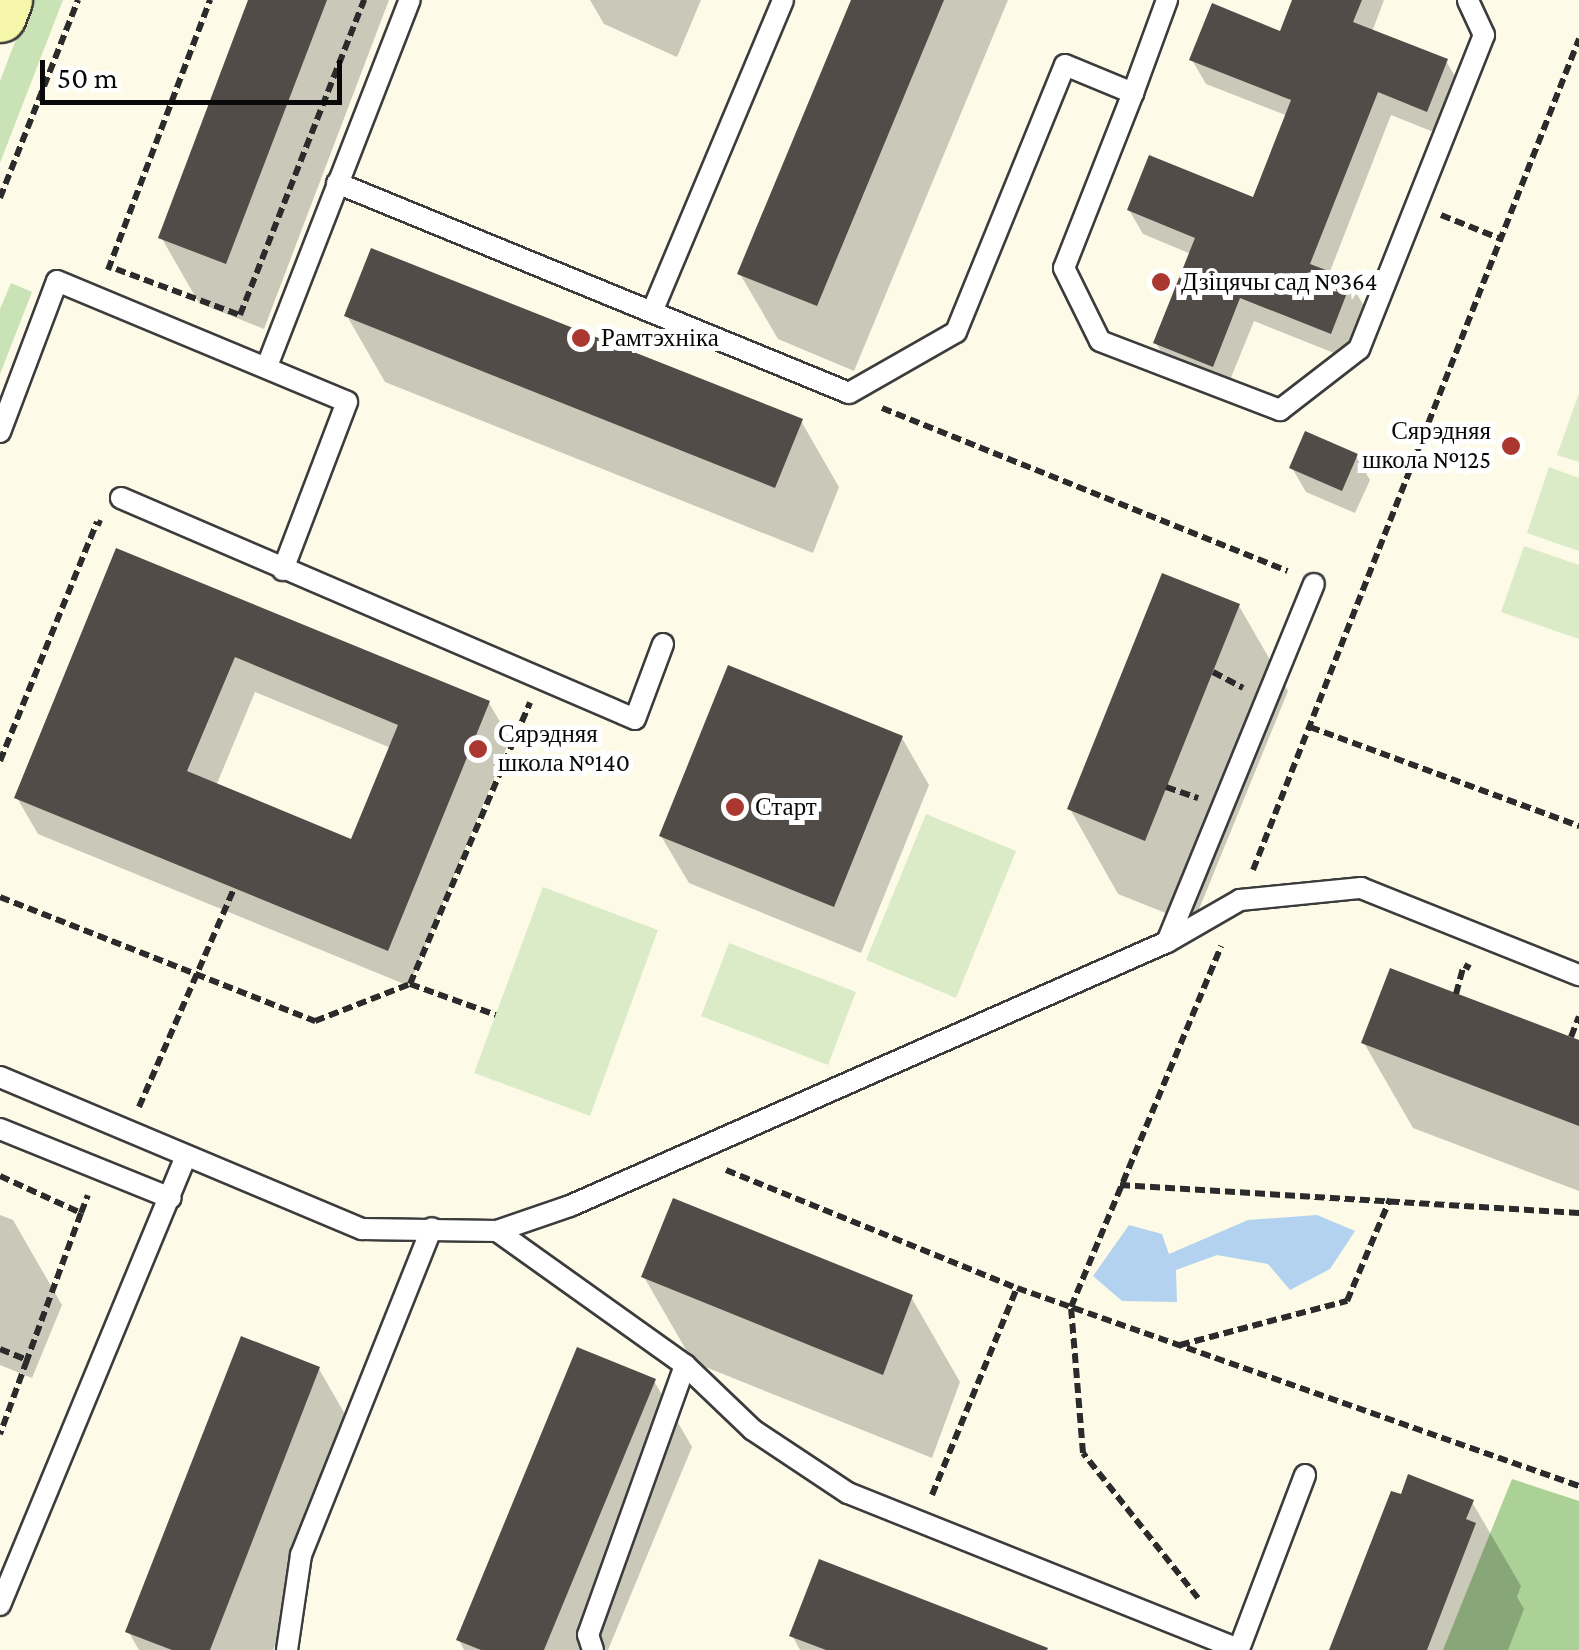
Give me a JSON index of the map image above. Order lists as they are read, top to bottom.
{
  "places": [
    "Дзіцячы сад №364",
    "Рамтэхніка",
    "Сярэдняя школа №125",
    "Сярэдняя школа №140",
    "Старт"
  ],
  "scale_bar": "50 m"
}
